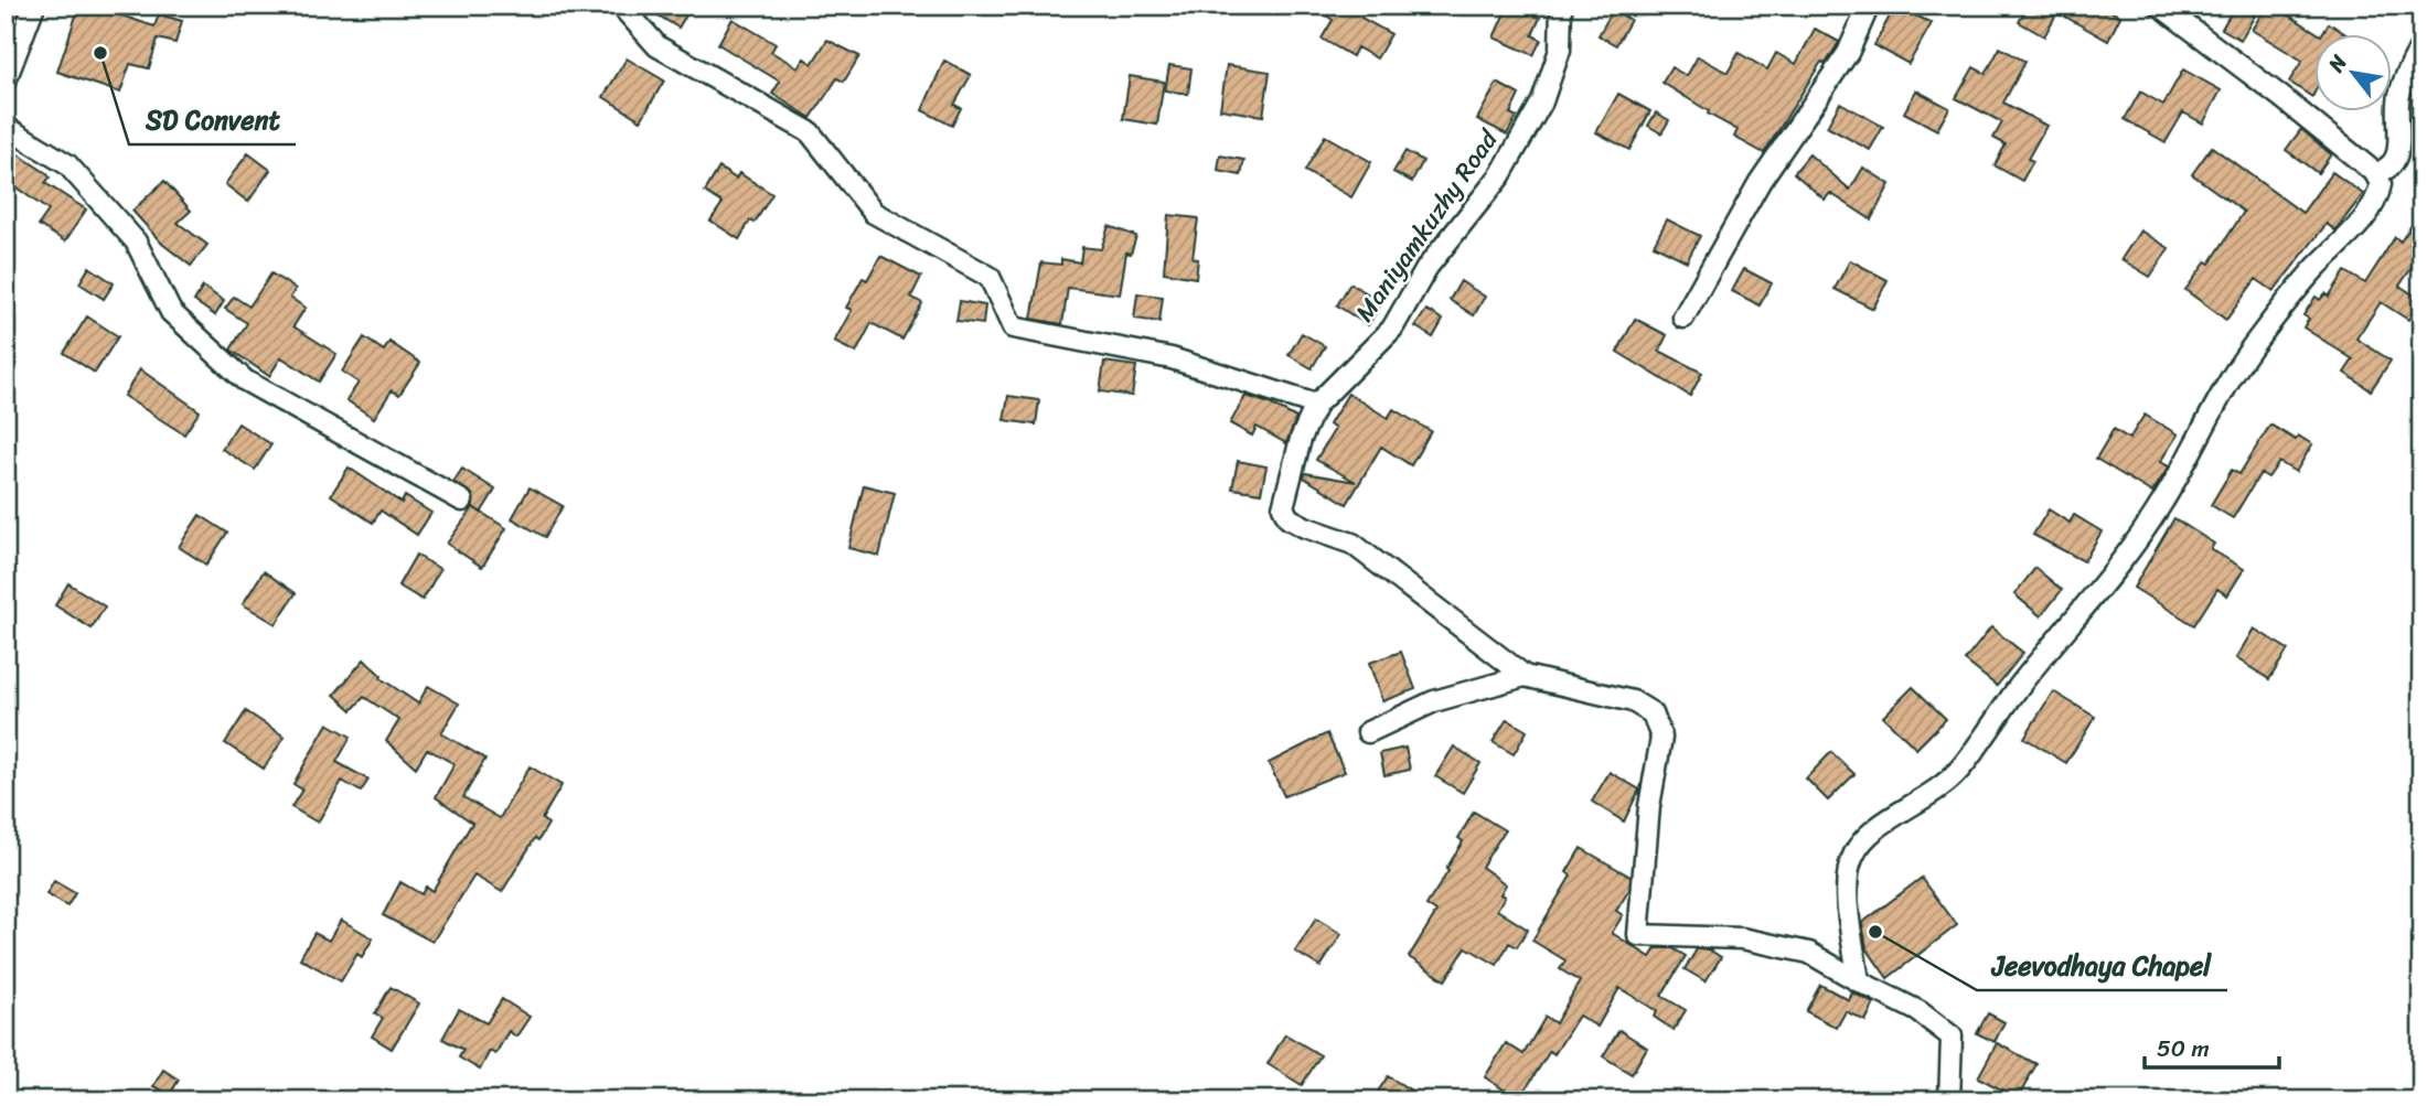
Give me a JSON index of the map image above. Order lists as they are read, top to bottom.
{
  "streets": {
    "street": ["Maniyamkuzhy Road"]
  },
  "places": ["SD Convent", "Jeevodhaya Chapel"],
  "scale_bar": "50 m",
  "north": "top left"
}
